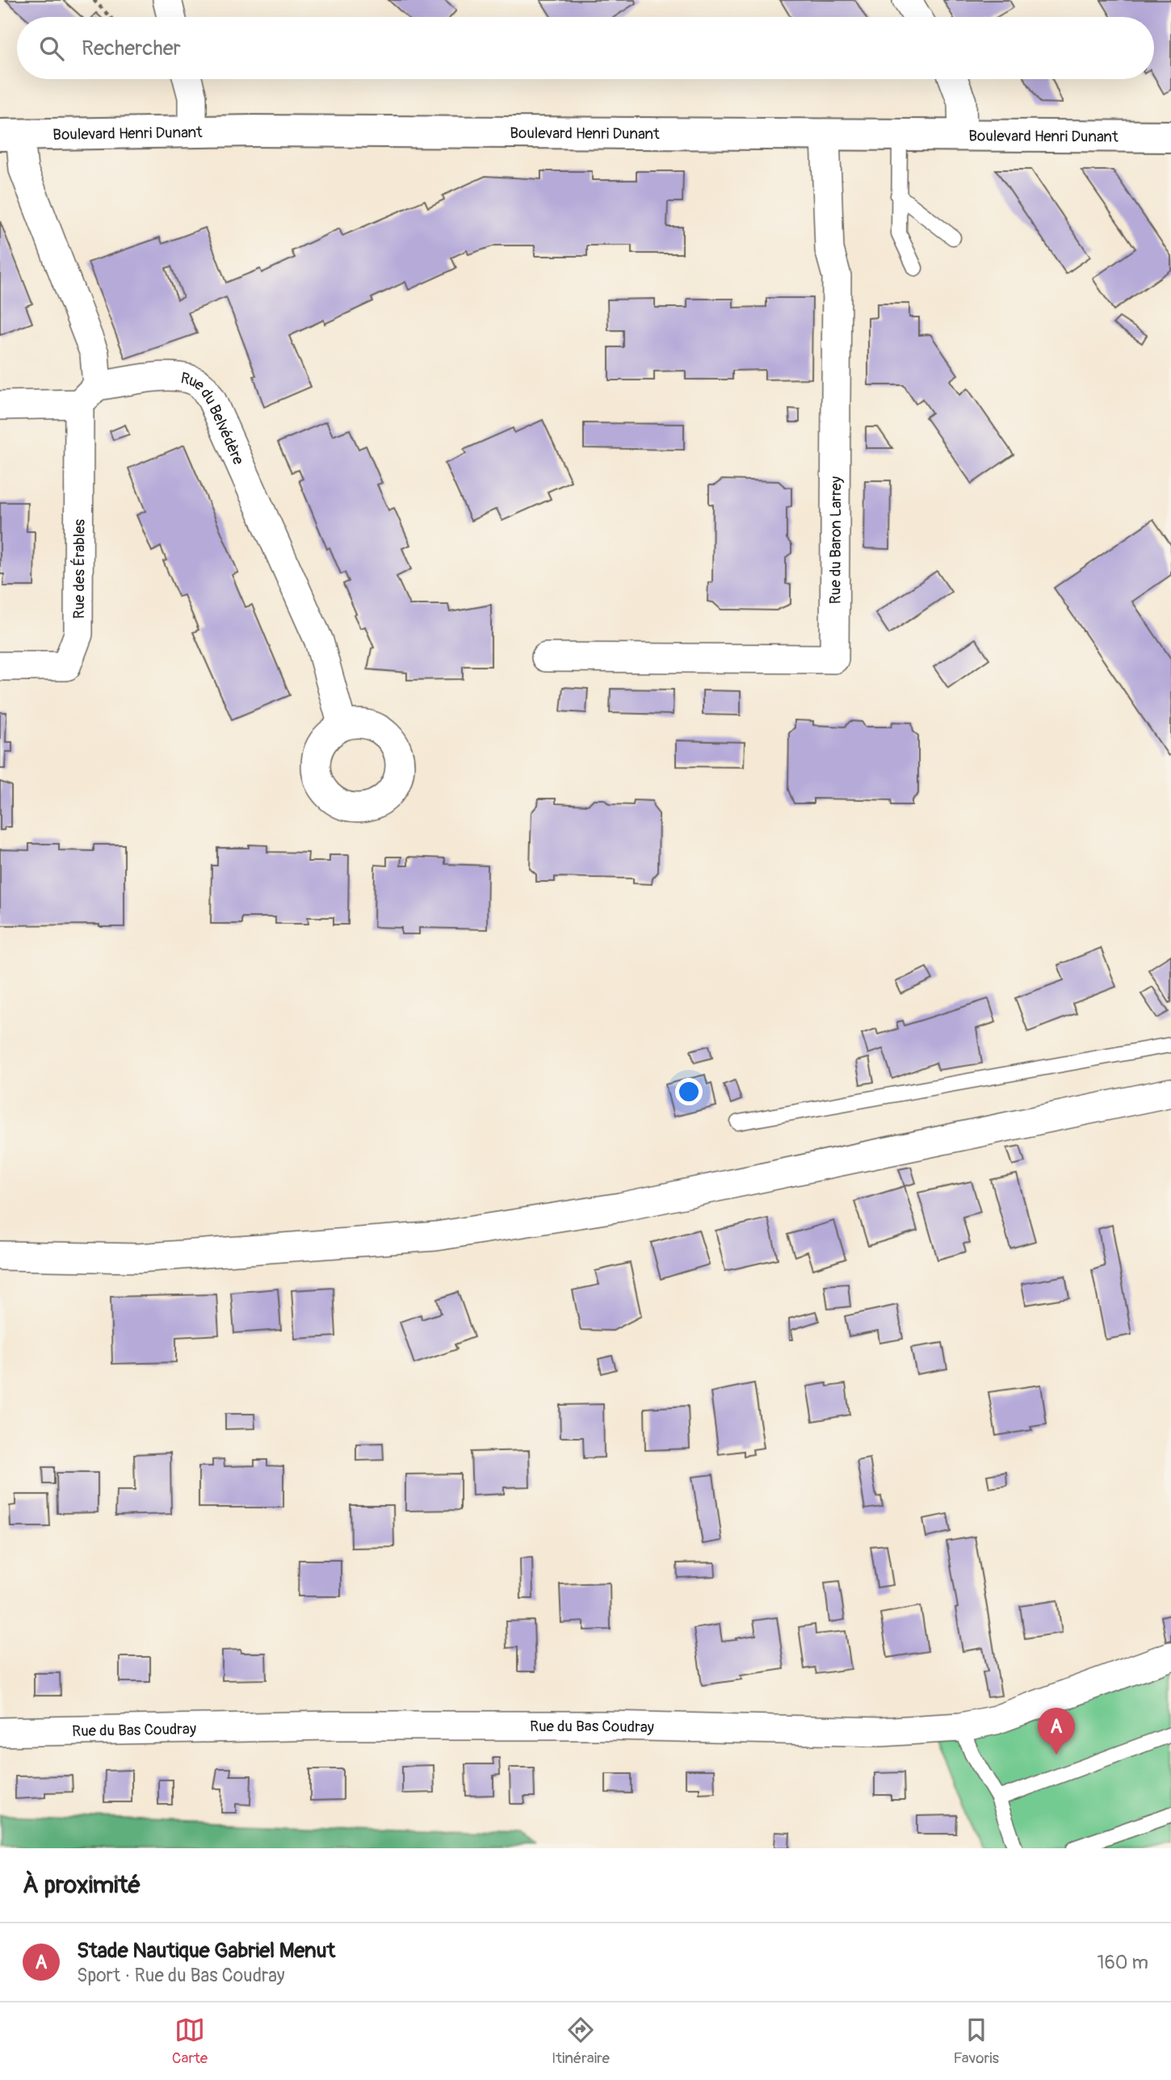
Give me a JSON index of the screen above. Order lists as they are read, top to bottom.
{
  "streets": {
    "main road": ["Boulevard Henri Dunant"],
    "street": [
      "Rue du Belvédère",
      "Rue du Baron Larrey",
      "Rue des Érables",
      "Rue du Bas Coudray"
    ]
  },
  "crossings": [
    ["Boulevard Henri Dunant", "Rue du Baron Larrey"],
    ["Rue du Belvédère", "Rue des Érables"]
  ],
  "page": {
    "search": "Rechercher",
    "pins": "A",
    "heading": "À proximité",
    "list": [
      {
        "mark": "A",
        "name": "Stade Nautique Gabriel Menut",
        "note": "Sport · Rue du Bas Coudray",
        "value": "160 m"
      }
    ],
    "nav": ["Carte", "Itinéraire", "Favoris"]
  }
}
